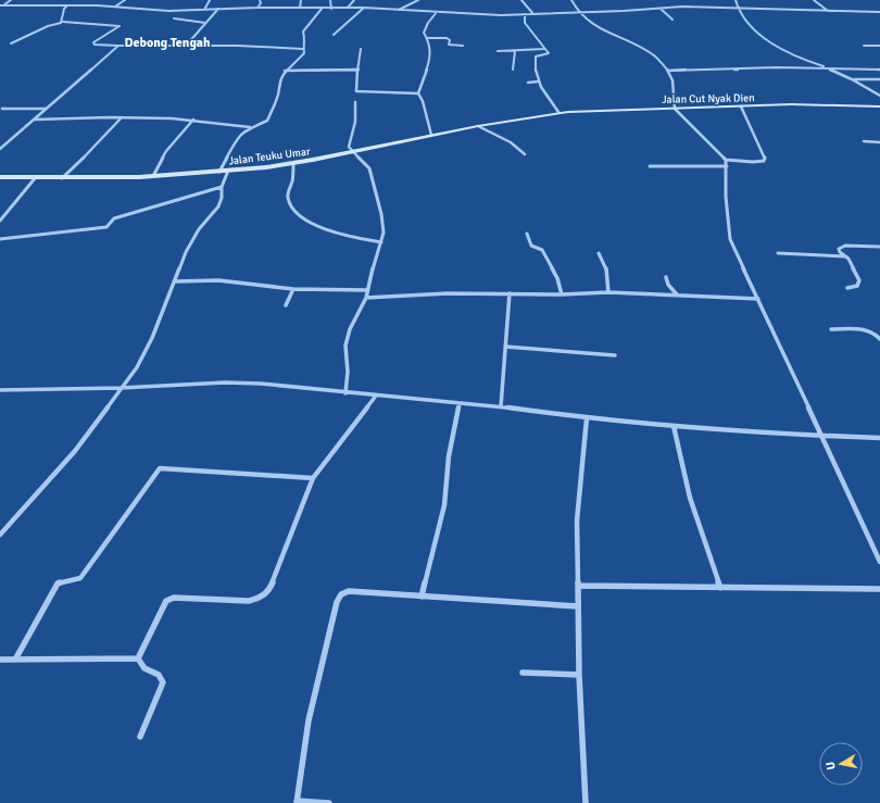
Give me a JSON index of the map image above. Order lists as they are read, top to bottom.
{
  "streets": {
    "main road": ["Jalan Cut Nyak Dien", "Jalan Teuku Umar"]
  },
  "crossings": [
    ["Jalan Cut Nyak Dien", "Jalan Teuku Umar"]
  ],
  "districts": ["Debong Tengah"],
  "north": "left"
}
